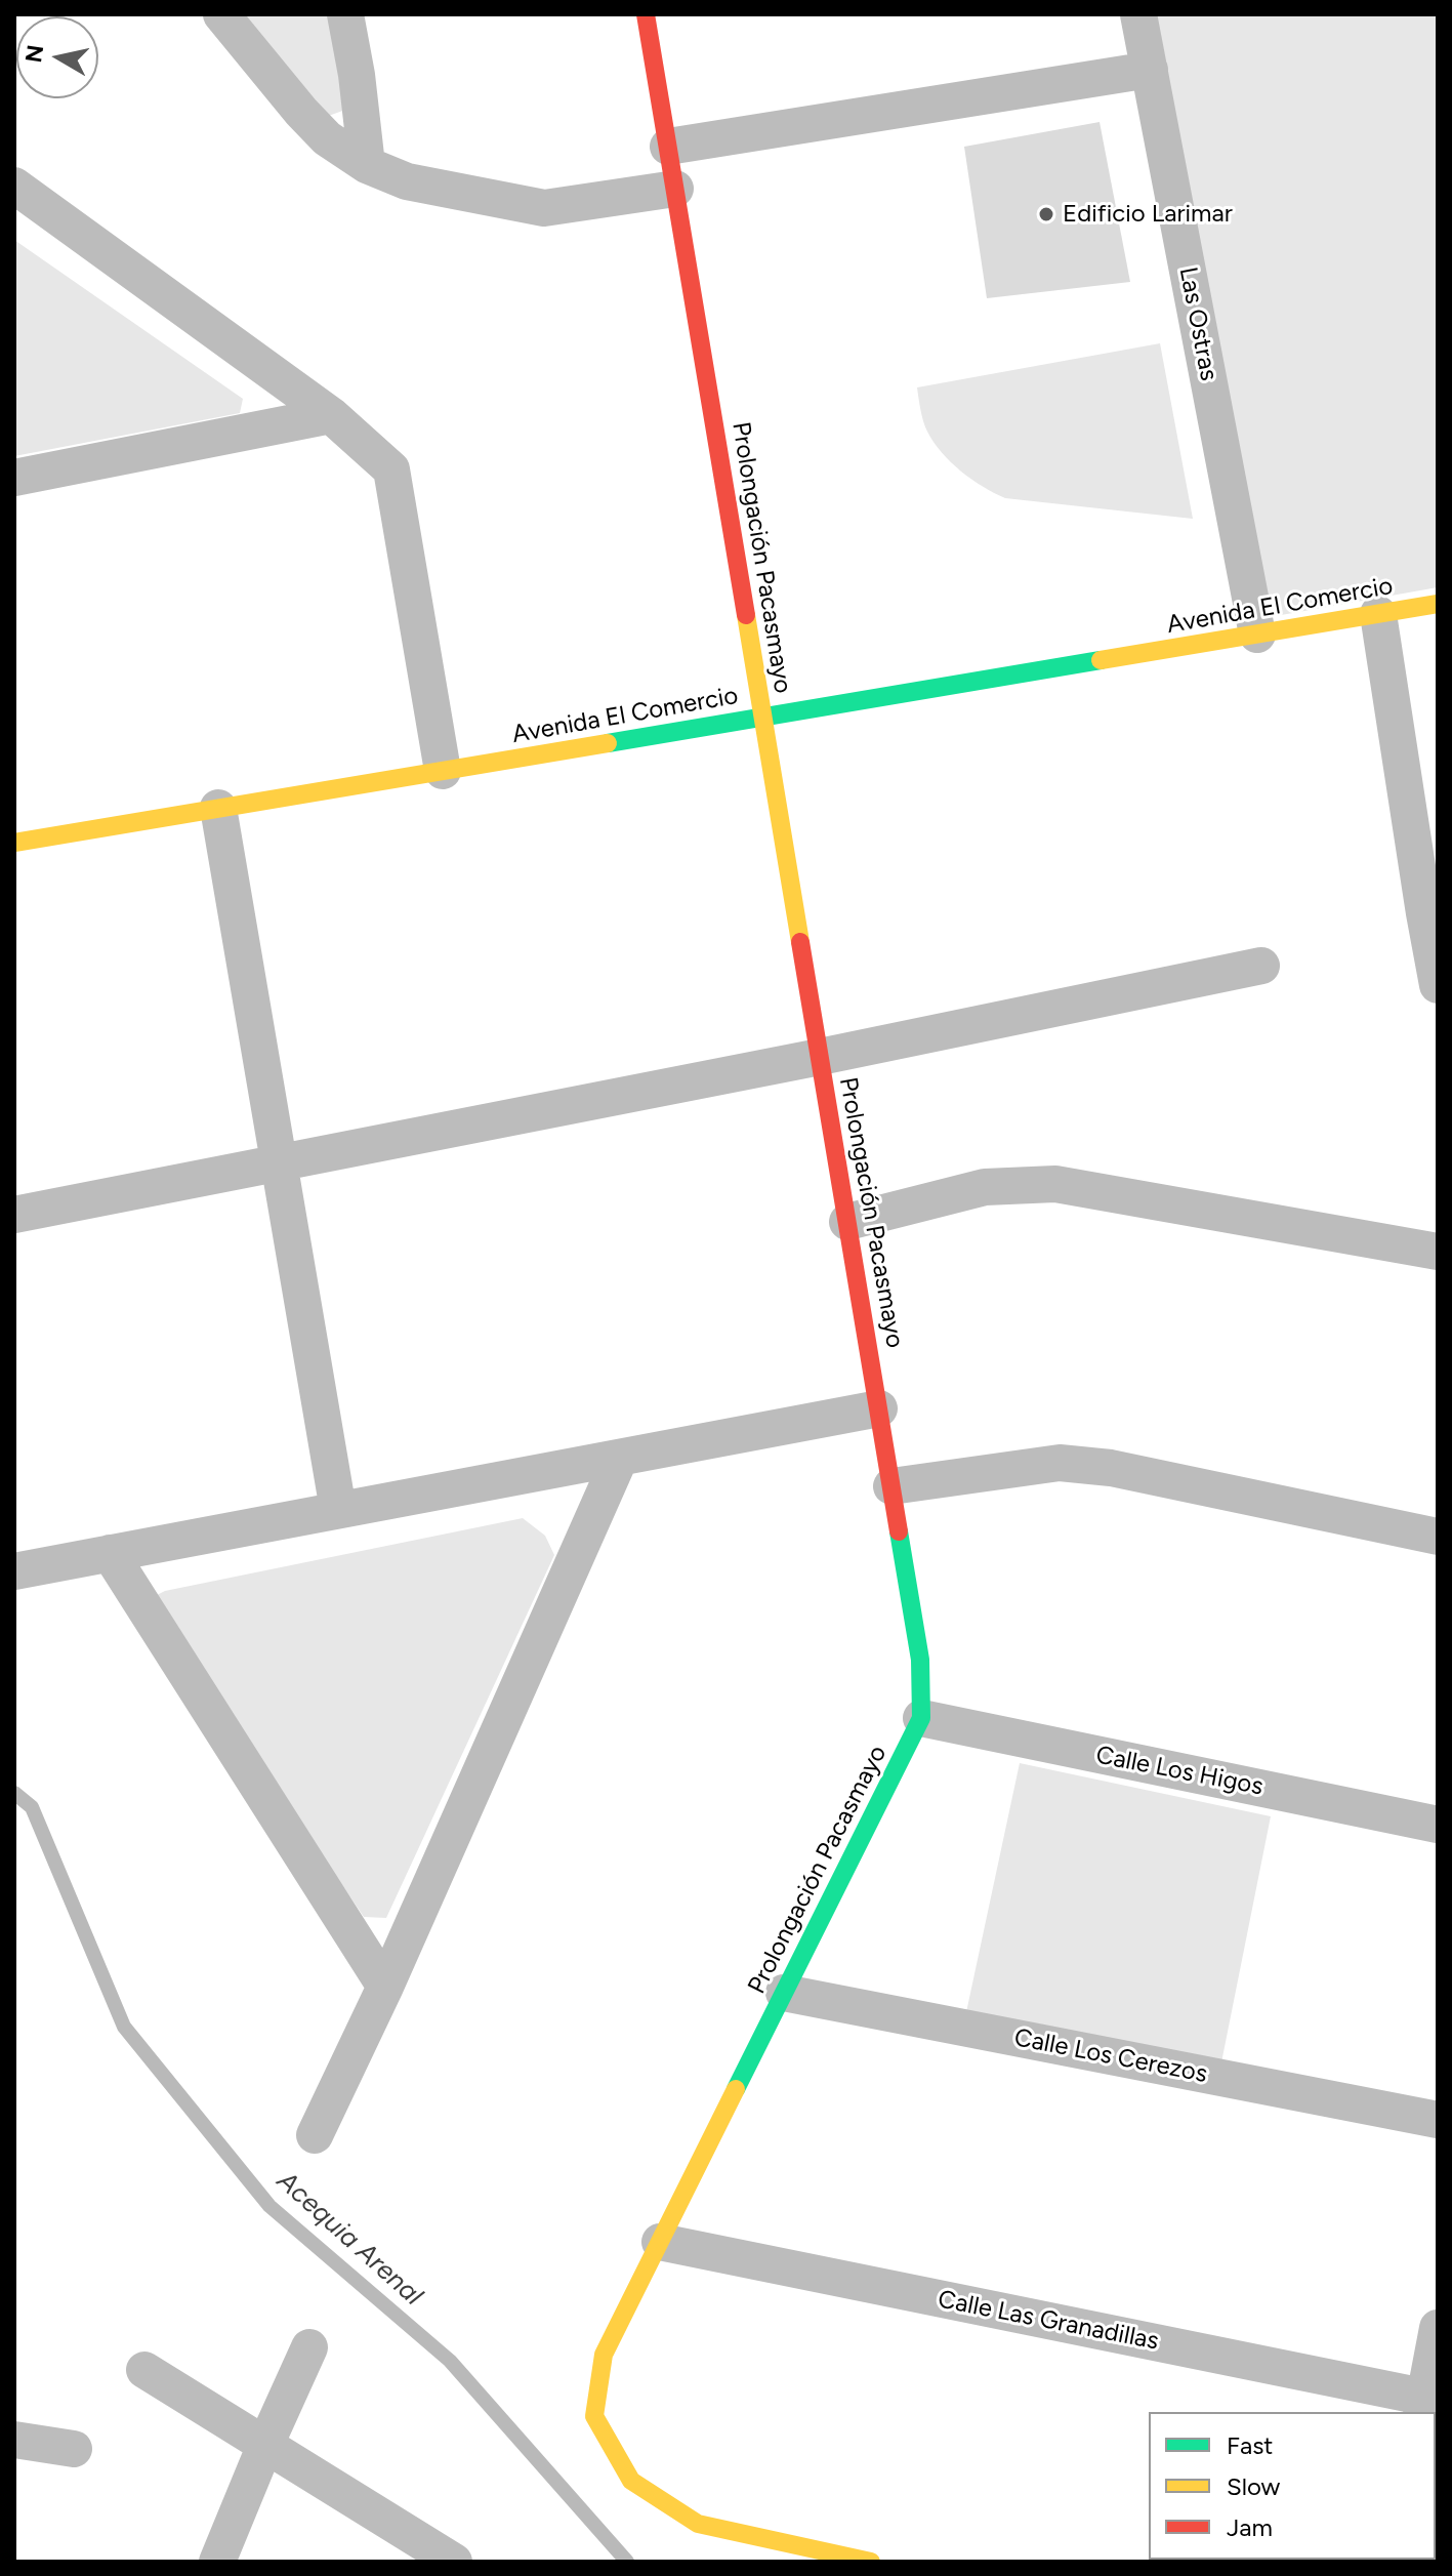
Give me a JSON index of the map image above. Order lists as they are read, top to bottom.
{
  "streets": {
    "street": [
      "Las Ostras",
      "Prolongación Pacasmayo",
      "Avenida El Comercio",
      "Calle Los Higos",
      "Calle Los Cerezos",
      "Calle Las Granadillas"
    ]
  },
  "crossings": [
    ["Las Ostras", "Avenida El Comercio"],
    ["Prolongación Pacasmayo", "Avenida El Comercio"],
    ["Prolongación Pacasmayo", "Calle Los Higos"],
    ["Prolongación Pacasmayo", "Calle Los Cerezos"],
    ["Prolongación Pacasmayo", "Calle Las Granadillas"]
  ],
  "water": ["Acequia Arenal"],
  "places": ["Edificio Larimar"],
  "legend": ["Fast", "Slow", "Jam"],
  "north": "left"
}
